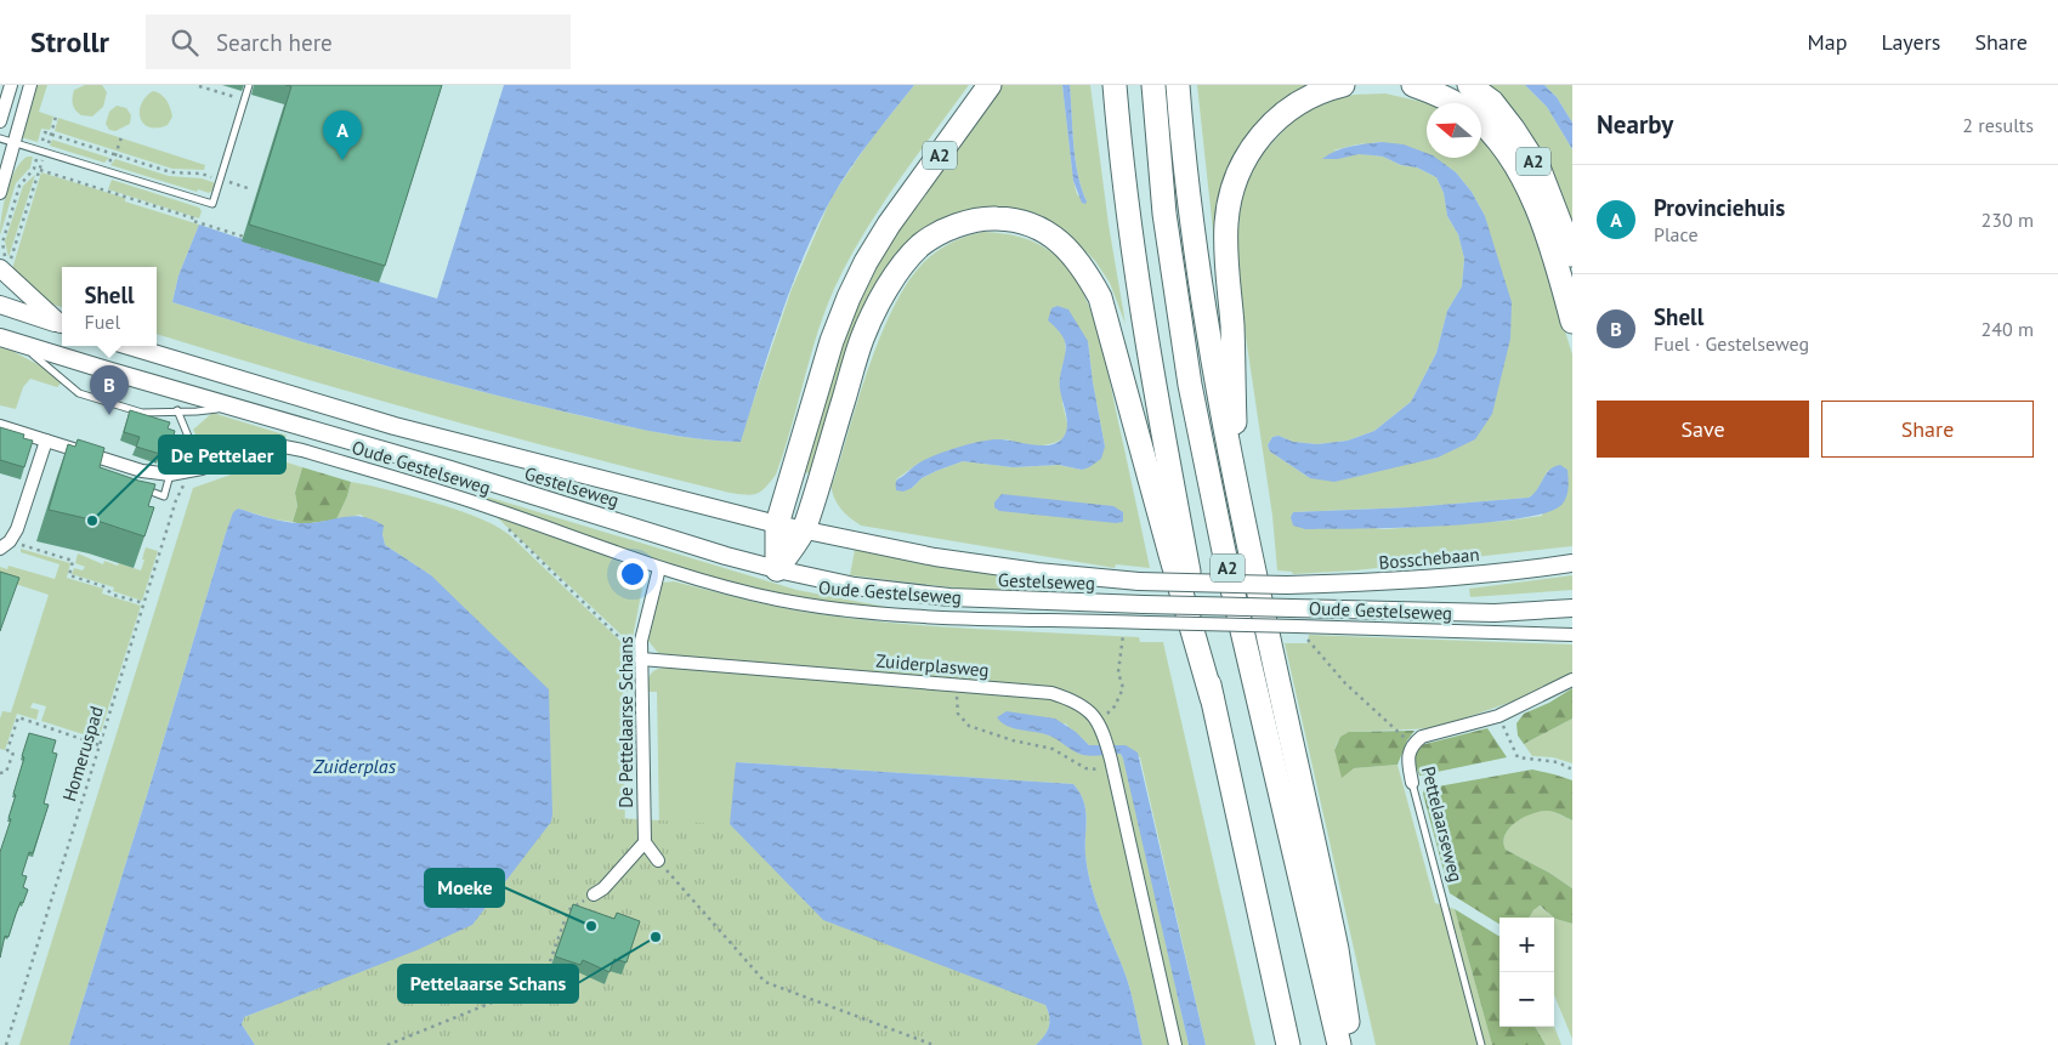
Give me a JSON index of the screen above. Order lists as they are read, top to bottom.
{
  "streets": {
    "highway": ["A2"],
    "main road": ["Gestelseweg", "Bosschebaan"],
    "street": [
      "Oude Gestelseweg",
      "Zuiderplasweg",
      "De Pettelaarse Schans",
      "Pettelaarseweg"
    ],
    "path": ["Homeruspad"]
  },
  "crossings": [
    ["A2", "Gestelseweg"],
    ["Oude Gestelseweg", "De Pettelaarse Schans"],
    ["Oude Gestelseweg", "Homeruspad"],
    ["Gestelseweg", "Bosschebaan"],
    ["Zuiderplasweg", "De Pettelaarse Schans"]
  ],
  "water": ["Zuiderplas"],
  "places": ["De Pettelaer", "Moeke", "Pettelaarse Schans"],
  "north": "left",
  "page": {
    "header": "Strollr",
    "search": "Search here",
    "nav": ["Map", "Layers", "Share"],
    "heading": ["Nearby", "2 results"],
    "pins": ["A", "B"],
    "list": [
      {
        "mark": "A",
        "name": "Provinciehuis",
        "note": "Place",
        "value": "230 m"
      },
      {
        "mark": "B",
        "name": "Shell",
        "note": "Fuel · Gestelseweg",
        "value": "240 m"
      }
    ],
    "popup": ["Shell", "Fuel"],
    "buttons": ["Save", "Share"],
    "map_buttons": ["+", "−"]
  }
}
